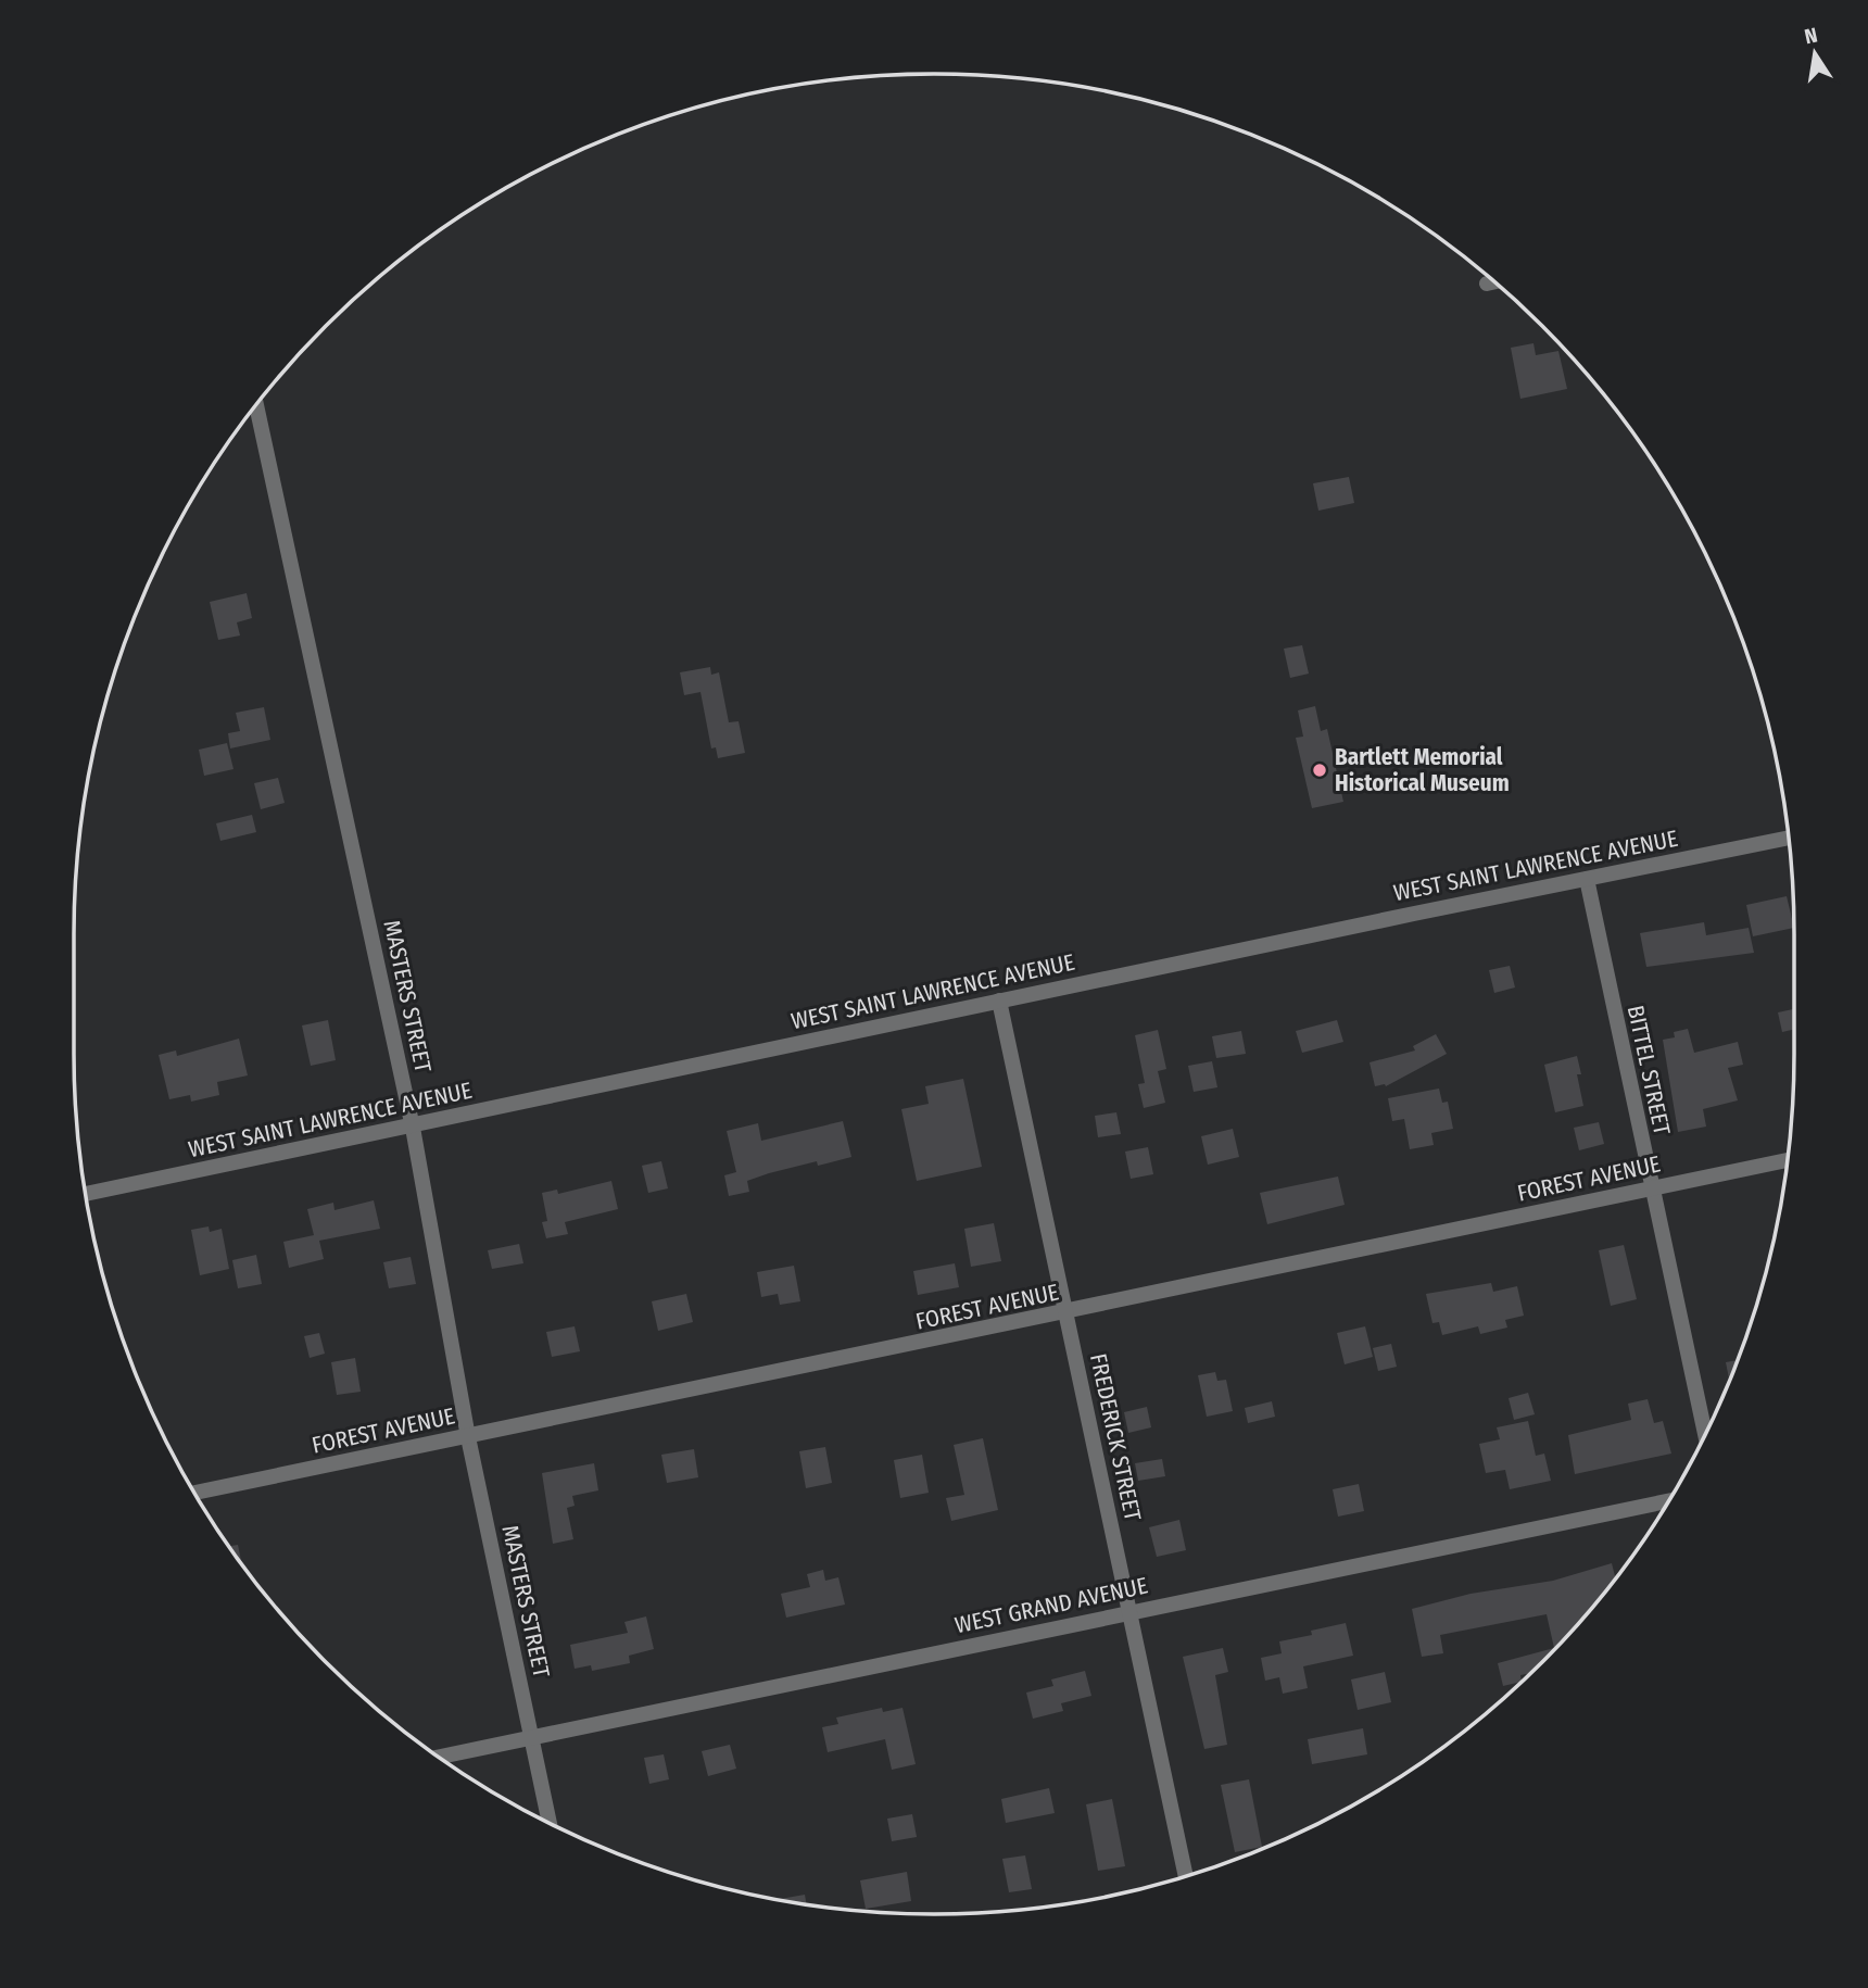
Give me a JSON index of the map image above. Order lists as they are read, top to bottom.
{
  "streets": {
    "street": [
      "WEST SAINT LAWRENCE AVENUE",
      "MASTERS STREET",
      "BITTEL STREET",
      "FOREST AVENUE",
      "FREDERICK STREET",
      "WEST GRAND AVENUE"
    ]
  },
  "crossings": [
    ["WEST SAINT LAWRENCE AVENUE", "MASTERS STREET"],
    ["WEST SAINT LAWRENCE AVENUE", "BITTEL STREET"],
    ["WEST SAINT LAWRENCE AVENUE", "FREDERICK STREET"],
    ["MASTERS STREET", "FOREST AVENUE"],
    ["MASTERS STREET", "WEST GRAND AVENUE"],
    ["BITTEL STREET", "FOREST AVENUE"],
    ["FOREST AVENUE", "FREDERICK STREET"],
    ["FREDERICK STREET", "WEST GRAND AVENUE"]
  ],
  "places": ["Bartlett Memorial Historical Museum"],
  "north": "top"
}
